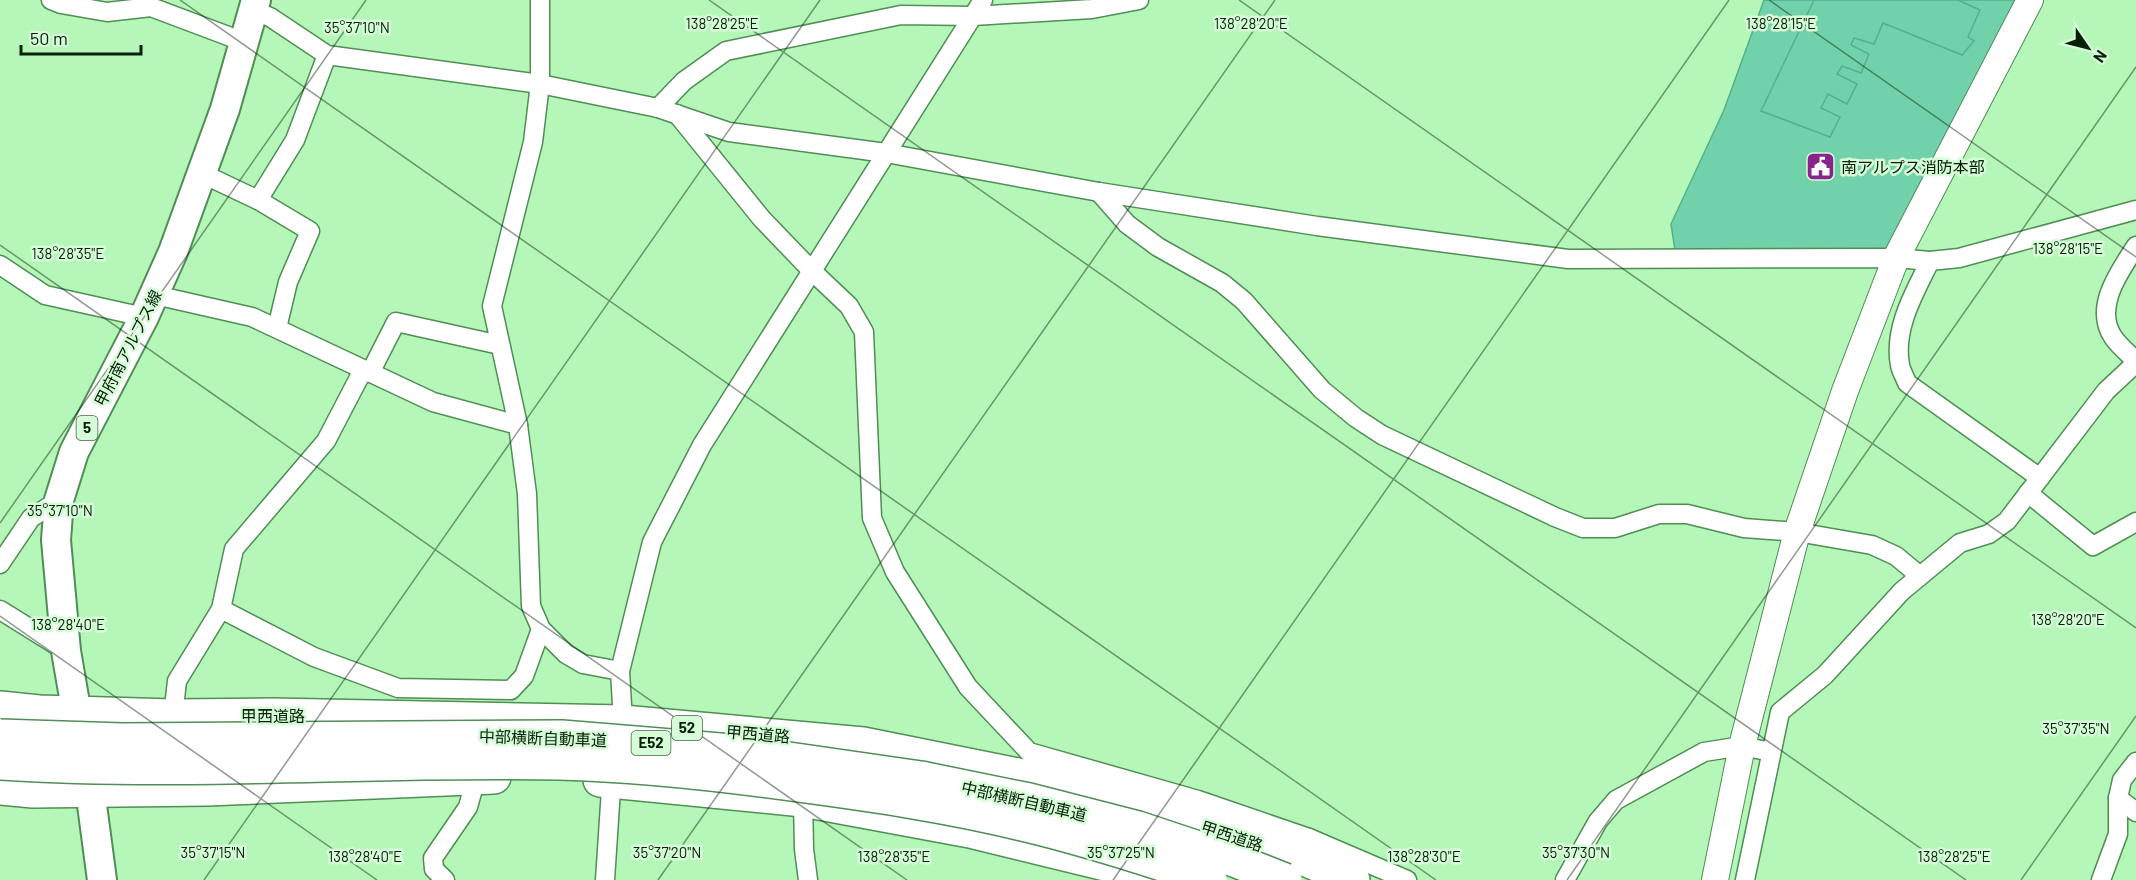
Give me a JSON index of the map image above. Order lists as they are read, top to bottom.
{
  "streets": {
    "highway": [
      "甲西道路",
      "52",
      "中部横断自動車道",
      "E52"
    ],
    "main road": ["甲府南アルプス線", "5"]
  },
  "crossings": [
    ["甲府南アルプス線", "甲西道路"],
    ["甲西道路", "中部横断自動車道"]
  ],
  "places": {
    "public building": ["南アルプス消防本部"]
  },
  "scale_bar": "50 m",
  "north": "bottom right",
  "coordinates": [
    "138°28'25\"E",
    "138°28'20\"E",
    "138°28'15\"E",
    "35°37'10\"N",
    "138°28'35\"E",
    "138°28'40\"E",
    "35°37'35\"N",
    "35°37'15\"N",
    "35°37'20\"N",
    "35°37'25\"N",
    "35°37'30\"N",
    "138°28'30\"E"
  ]
}
